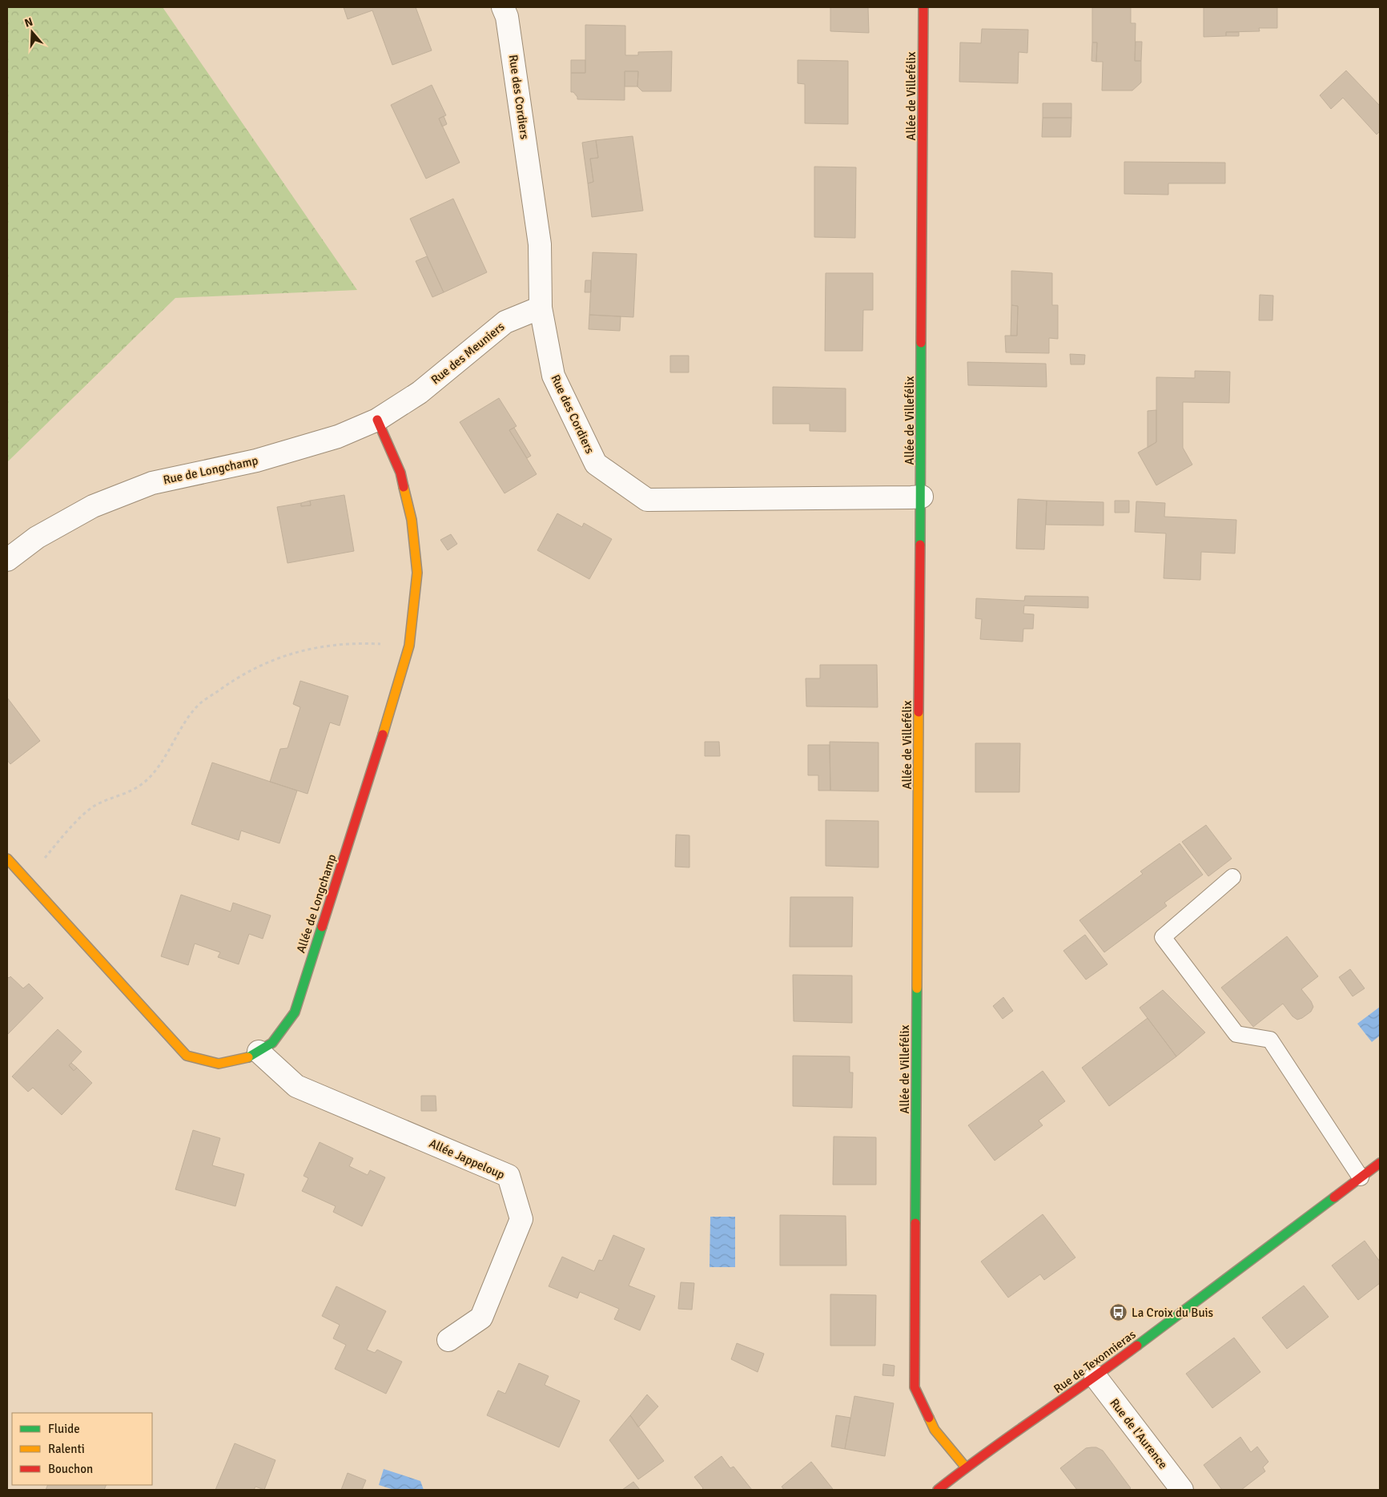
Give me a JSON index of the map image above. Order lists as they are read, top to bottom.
{
  "streets": {
    "street": [
      "Allée de Villefélix",
      "Rue des Cordiers",
      "Rue des Meuniers",
      "Rue de Longchamp",
      "Allée de Longchamp",
      "Allée Jappeloup",
      "Rue de Texonnieras",
      "Rue de l'Aurence"
    ]
  },
  "crossings": [
    ["Allée de Villefélix", "Rue des Cordiers"],
    ["Allée de Villefélix", "Rue de Texonnieras"],
    ["Rue des Cordiers", "Rue des Meuniers"],
    ["Rue des Meuniers", "Rue de Longchamp"],
    ["Rue de Longchamp", "Allée de Longchamp"],
    ["Allée de Longchamp", "Allée Jappeloup"],
    ["Rue de Texonnieras", "Rue de l'Aurence"]
  ],
  "places": {
    "bus stop": ["La Croix du Buis"]
  },
  "legend": ["Fluide", "Ralenti", "Bouchon"],
  "north": "top"
}
